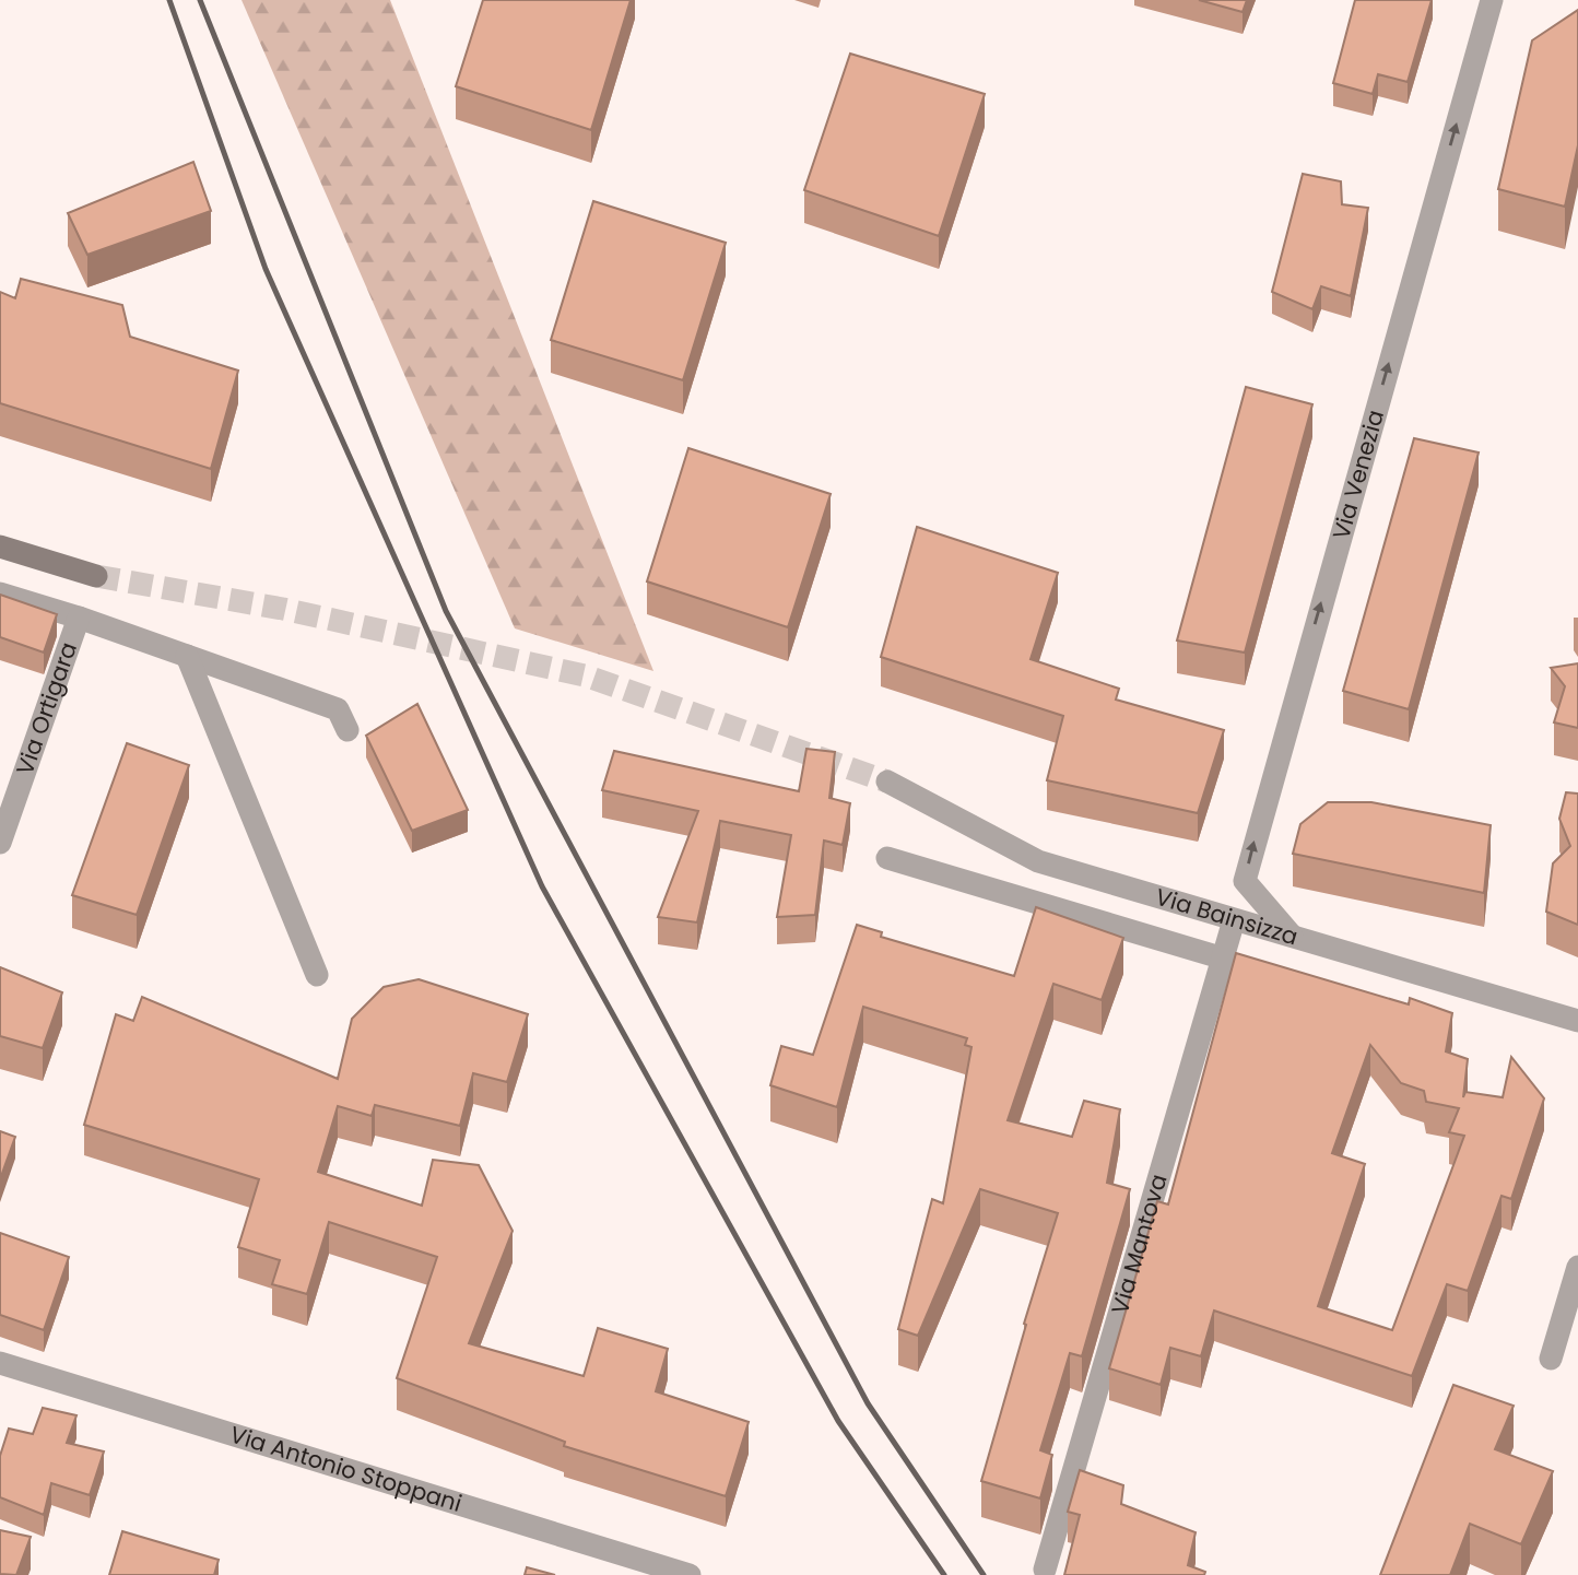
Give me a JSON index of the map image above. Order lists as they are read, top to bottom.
{
  "streets": {
    "street": [
      "Via Venezia",
      "Via Ortigara",
      "Via Bainsizza",
      "Via Mantova",
      "Via Antonio Stoppani"
    ]
  },
  "crossings": [
    ["Via Venezia", "Via Bainsizza"],
    ["Via Bainsizza", "Via Mantova"]
  ],
  "one_way": ["Via Venezia"]
}
